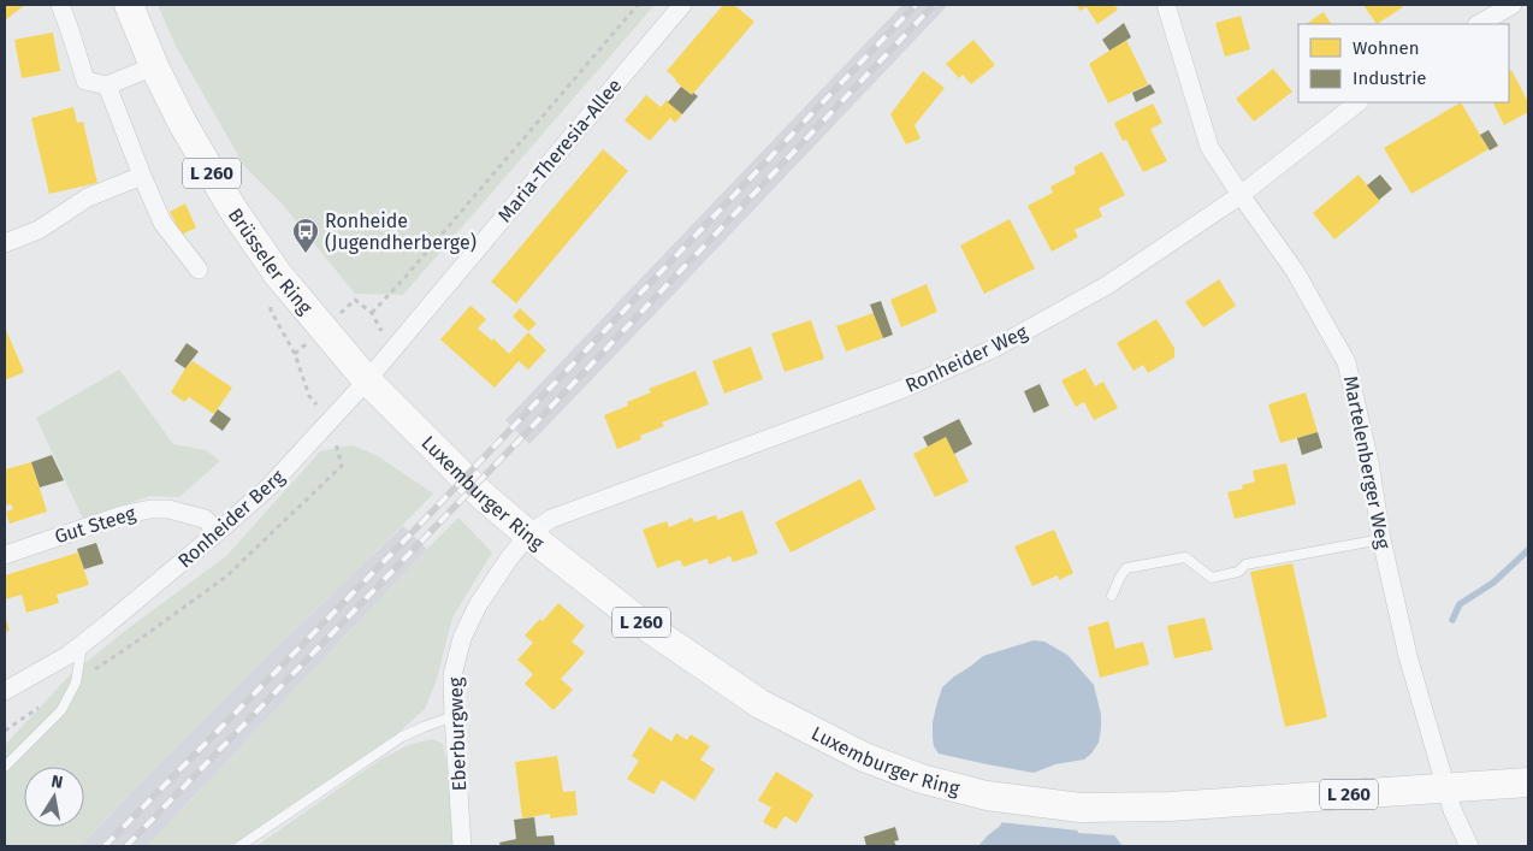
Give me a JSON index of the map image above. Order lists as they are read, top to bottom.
{
  "streets": {
    "main road": ["L 260", "Brüsseler Ring", "Luxemburger Ring"],
    "street": [
      "Maria-Theresia-Allee",
      "Ronheider Weg",
      "Martelenberger Weg",
      "Ronheider Berg",
      "Gut Steeg",
      "Eberburgweg"
    ]
  },
  "crossings": [
    ["Maria-Theresia-Allee", "Brüsseler Ring"],
    ["Maria-Theresia-Allee", "Luxemburger Ring"],
    ["Maria-Theresia-Allee", "Ronheider Berg"],
    ["Brüsseler Ring", "Luxemburger Ring"],
    ["Brüsseler Ring", "Ronheider Berg"],
    ["Ronheider Weg", "Martelenberger Weg"],
    ["Ronheider Weg", "Luxemburger Ring"],
    ["Ronheider Weg", "Eberburgweg"],
    ["Martelenberger Weg", "Luxemburger Ring"],
    ["Luxemburger Ring", "Ronheider Berg"],
    ["Luxemburger Ring", "Eberburgweg"],
    ["Ronheider Berg", "Gut Steeg"]
  ],
  "places": {
    "bus stop": ["Ronheide (Jugendherberge)"]
  },
  "legend": ["Wohnen", "Industrie"],
  "north": "top"
}
